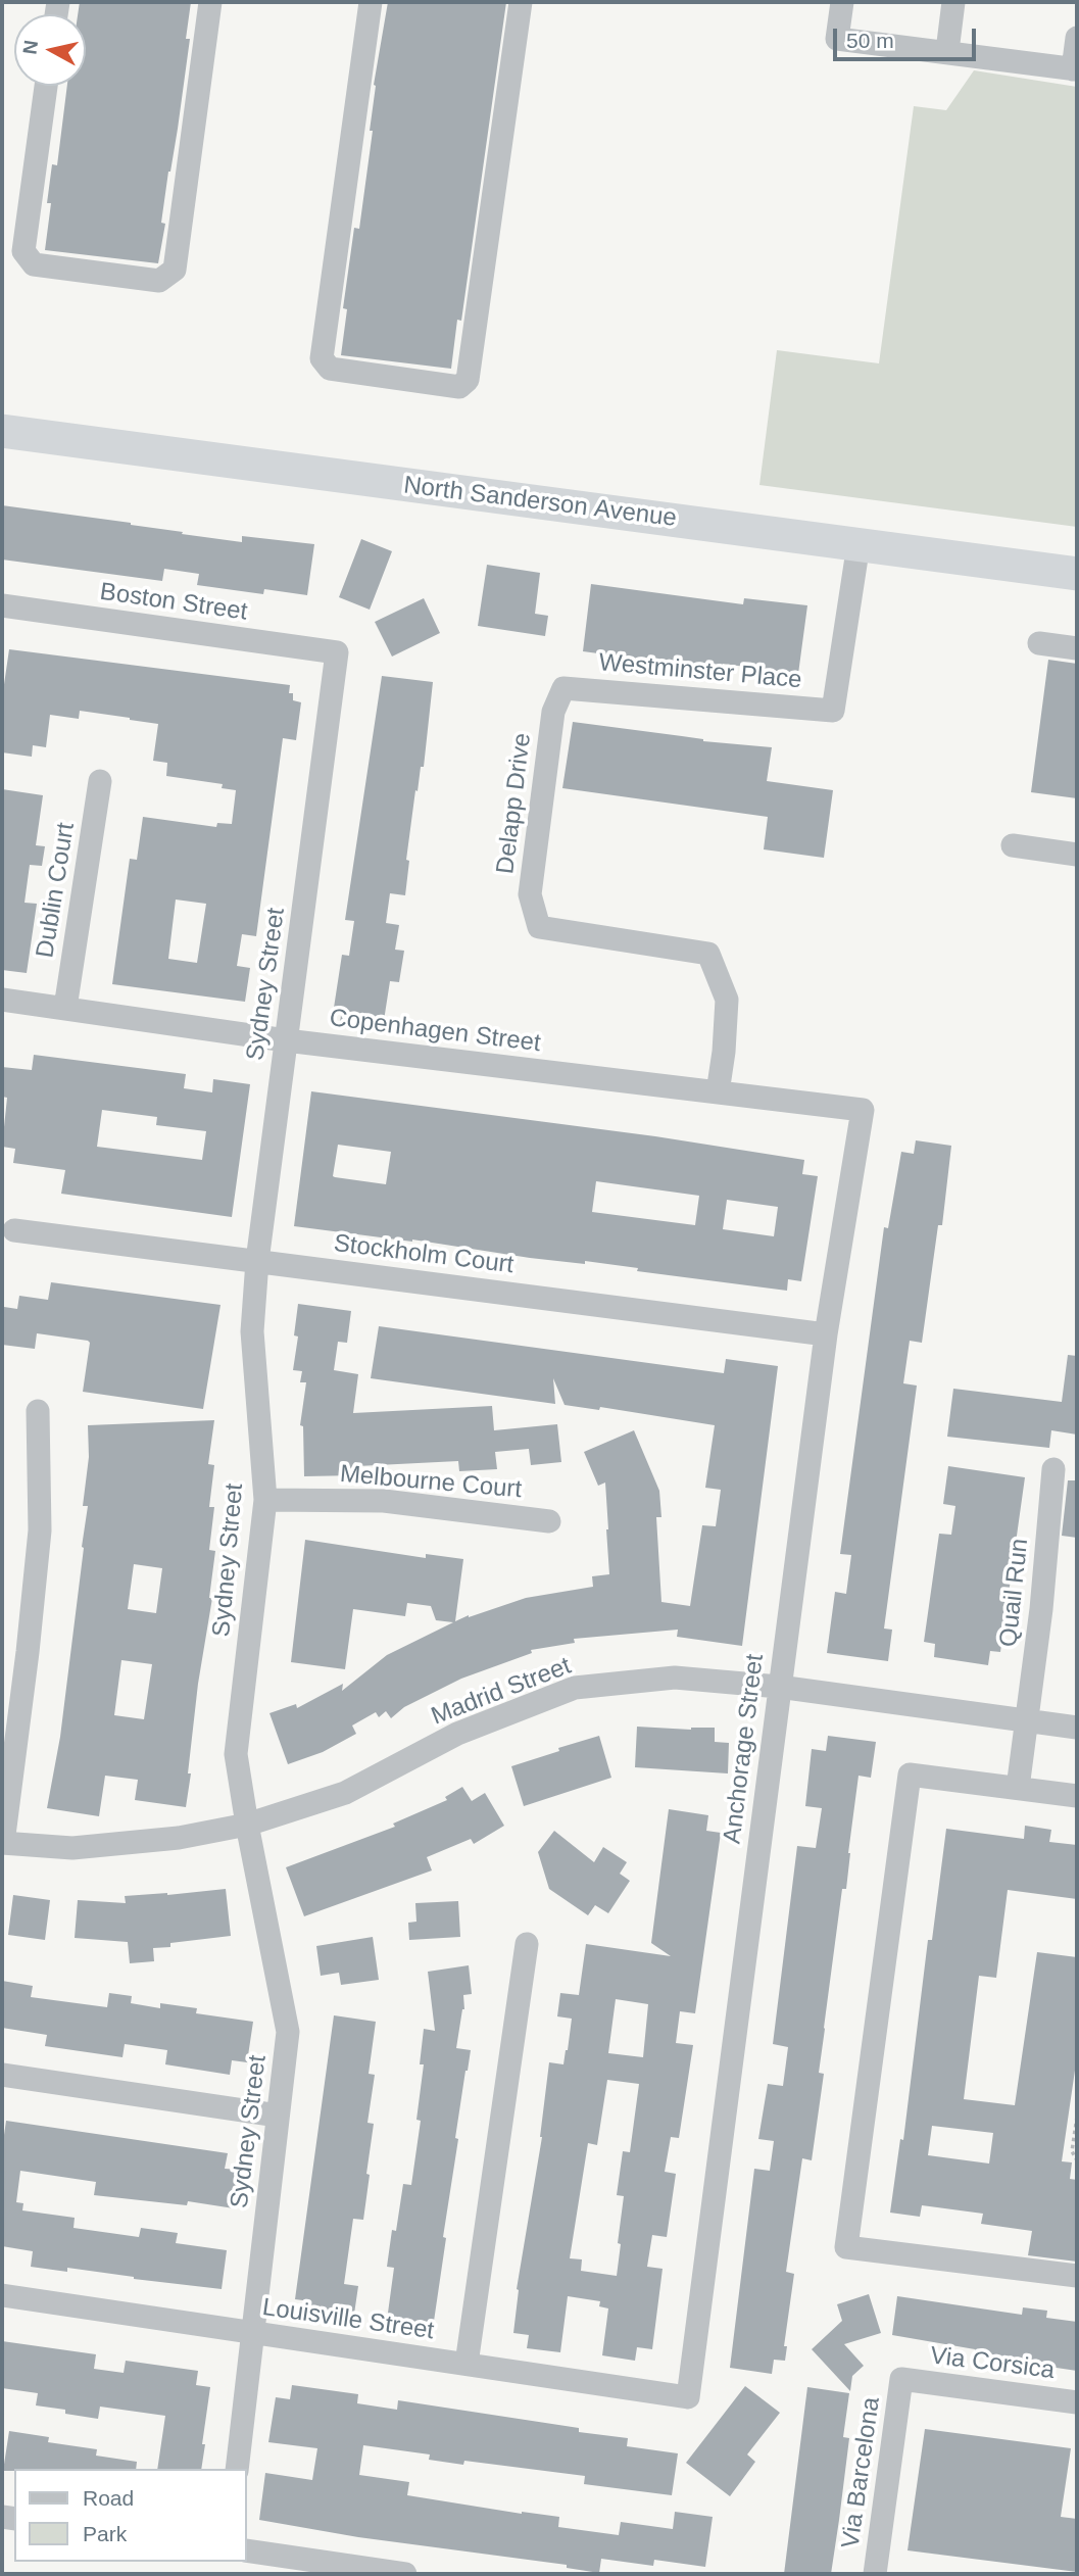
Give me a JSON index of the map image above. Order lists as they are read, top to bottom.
{
  "streets": {
    "highway": ["North Sanderson Avenue"],
    "street": [
      "Boston Street",
      "Westminster Place",
      "Delapp Drive",
      "Dublin Court",
      "Sydney Street",
      "Copenhagen Street",
      "Stockholm Court",
      "Melbourne Court",
      "Quail Run",
      "Madrid Street",
      "Anchorage Street",
      "Louisville Street",
      "Via Corsica",
      "Via Barcelona"
    ]
  },
  "crossings": [
    ["North Sanderson Avenue", "Westminster Place"],
    ["Boston Street", "Sydney Street"],
    ["Westminster Place", "Delapp Drive"],
    ["Delapp Drive", "Copenhagen Street"],
    ["Dublin Court", "Copenhagen Street"],
    ["Sydney Street", "Copenhagen Street"],
    ["Sydney Street", "Stockholm Court"],
    ["Sydney Street", "Melbourne Court"],
    ["Sydney Street", "Madrid Street"],
    ["Sydney Street", "Louisville Street"],
    ["Copenhagen Street", "Anchorage Street"],
    ["Stockholm Court", "Anchorage Street"],
    ["Quail Run", "Madrid Street"],
    ["Madrid Street", "Anchorage Street"],
    ["Anchorage Street", "Louisville Street"],
    ["Via Corsica", "Via Barcelona"]
  ],
  "legend": ["Road", "Park"],
  "scale_bar": "50 m",
  "north": "left"
}
